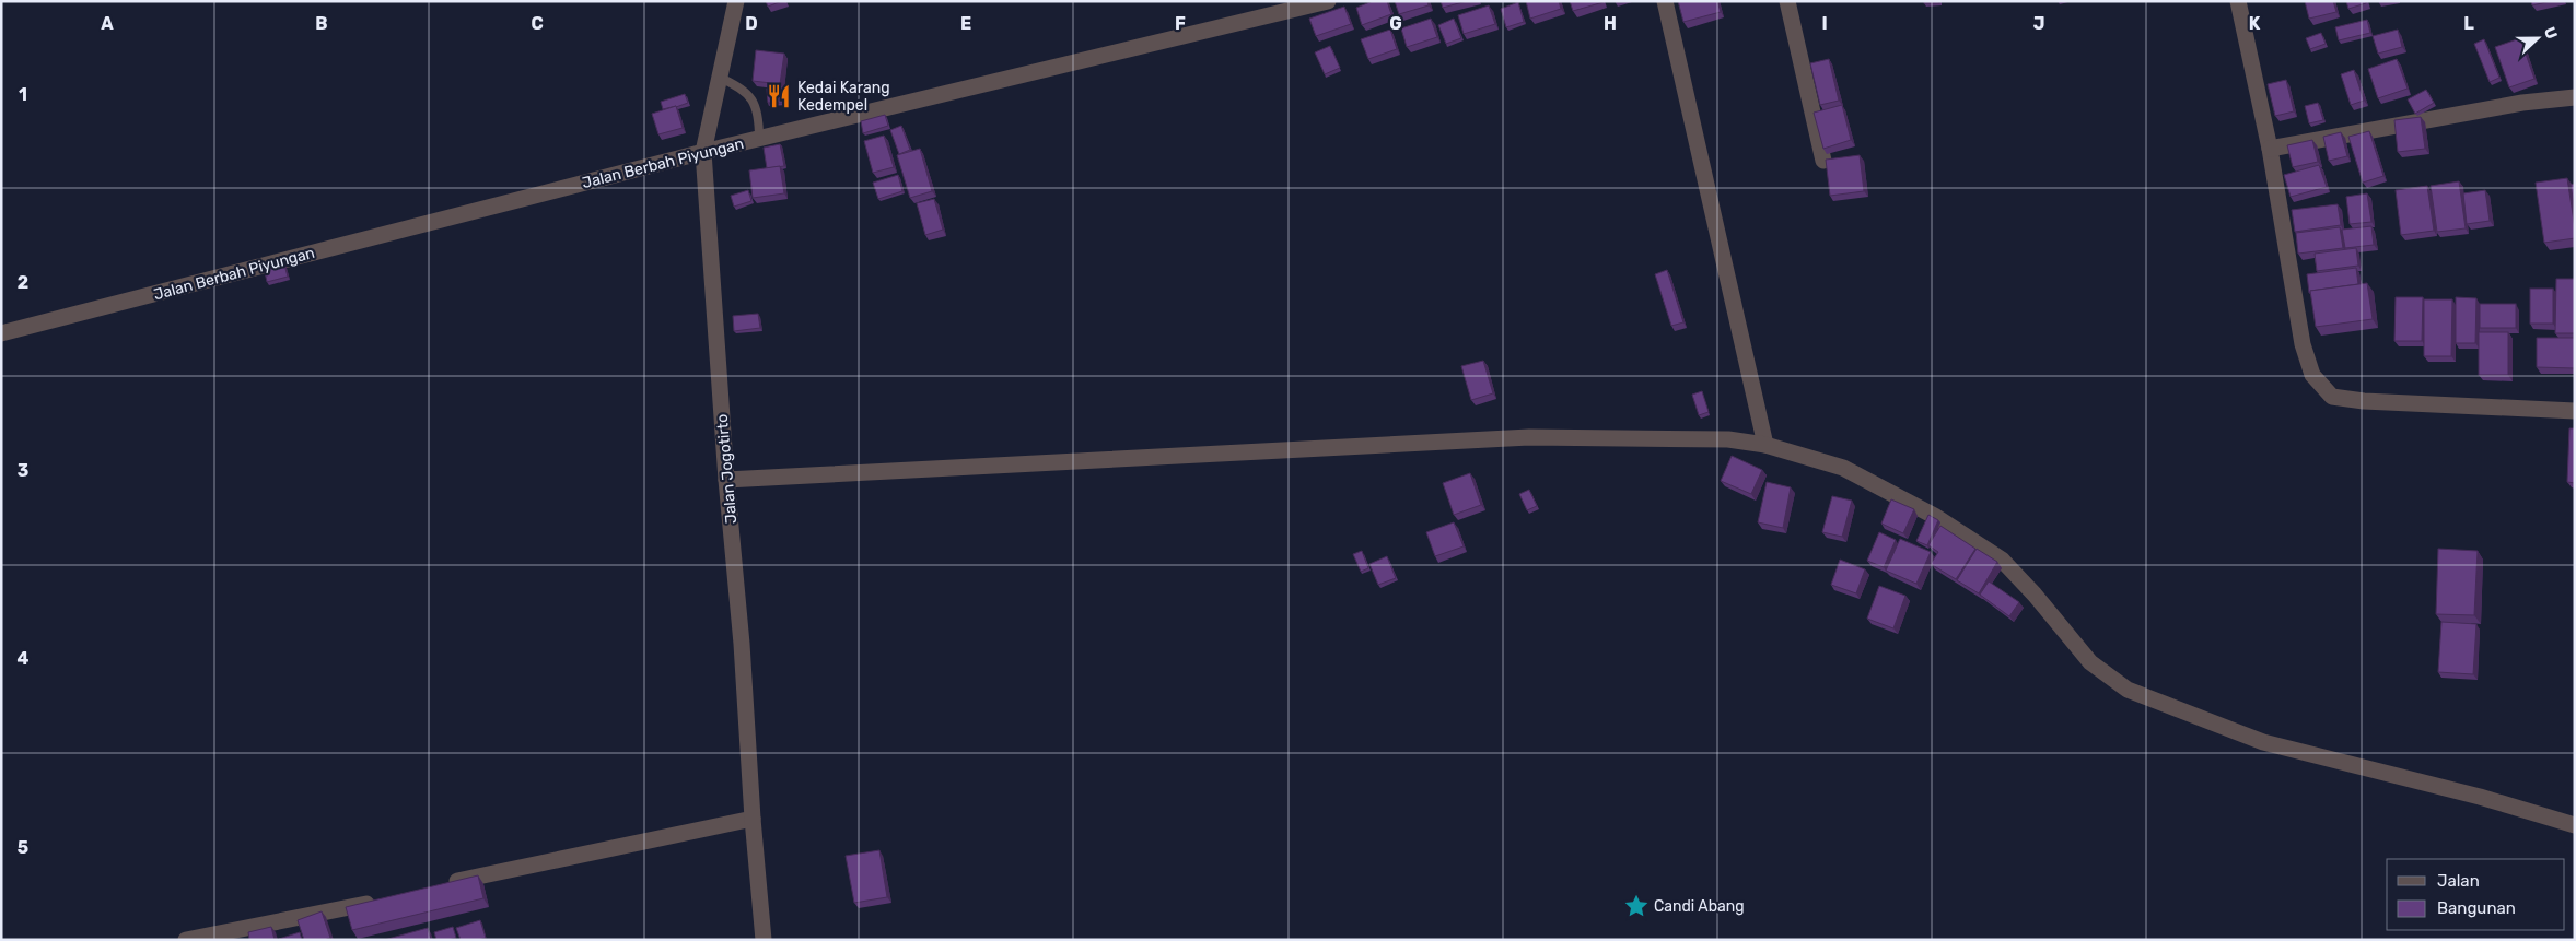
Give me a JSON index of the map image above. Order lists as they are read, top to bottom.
{
  "streets": {
    "street": ["Jalan Berbah Piyungan", "Jalan Jogotirto"]
  },
  "crossings": [
    ["Jalan Berbah Piyungan", "Jalan Jogotirto"]
  ],
  "places": {
    "restaurant": ["Kedai Karang Kedempel"],
    "place": ["Candi Abang"]
  },
  "legend": ["Jalan", "Bangunan"],
  "north": "right",
  "grid": {
    "columns": [
      "A",
      "B",
      "C",
      "D",
      "E",
      "F",
      "G",
      "H",
      "I",
      "J",
      "K",
      "L"
    ],
    "rows": [
      "1",
      "2",
      "3",
      "4",
      "5"
    ]
  }
}
